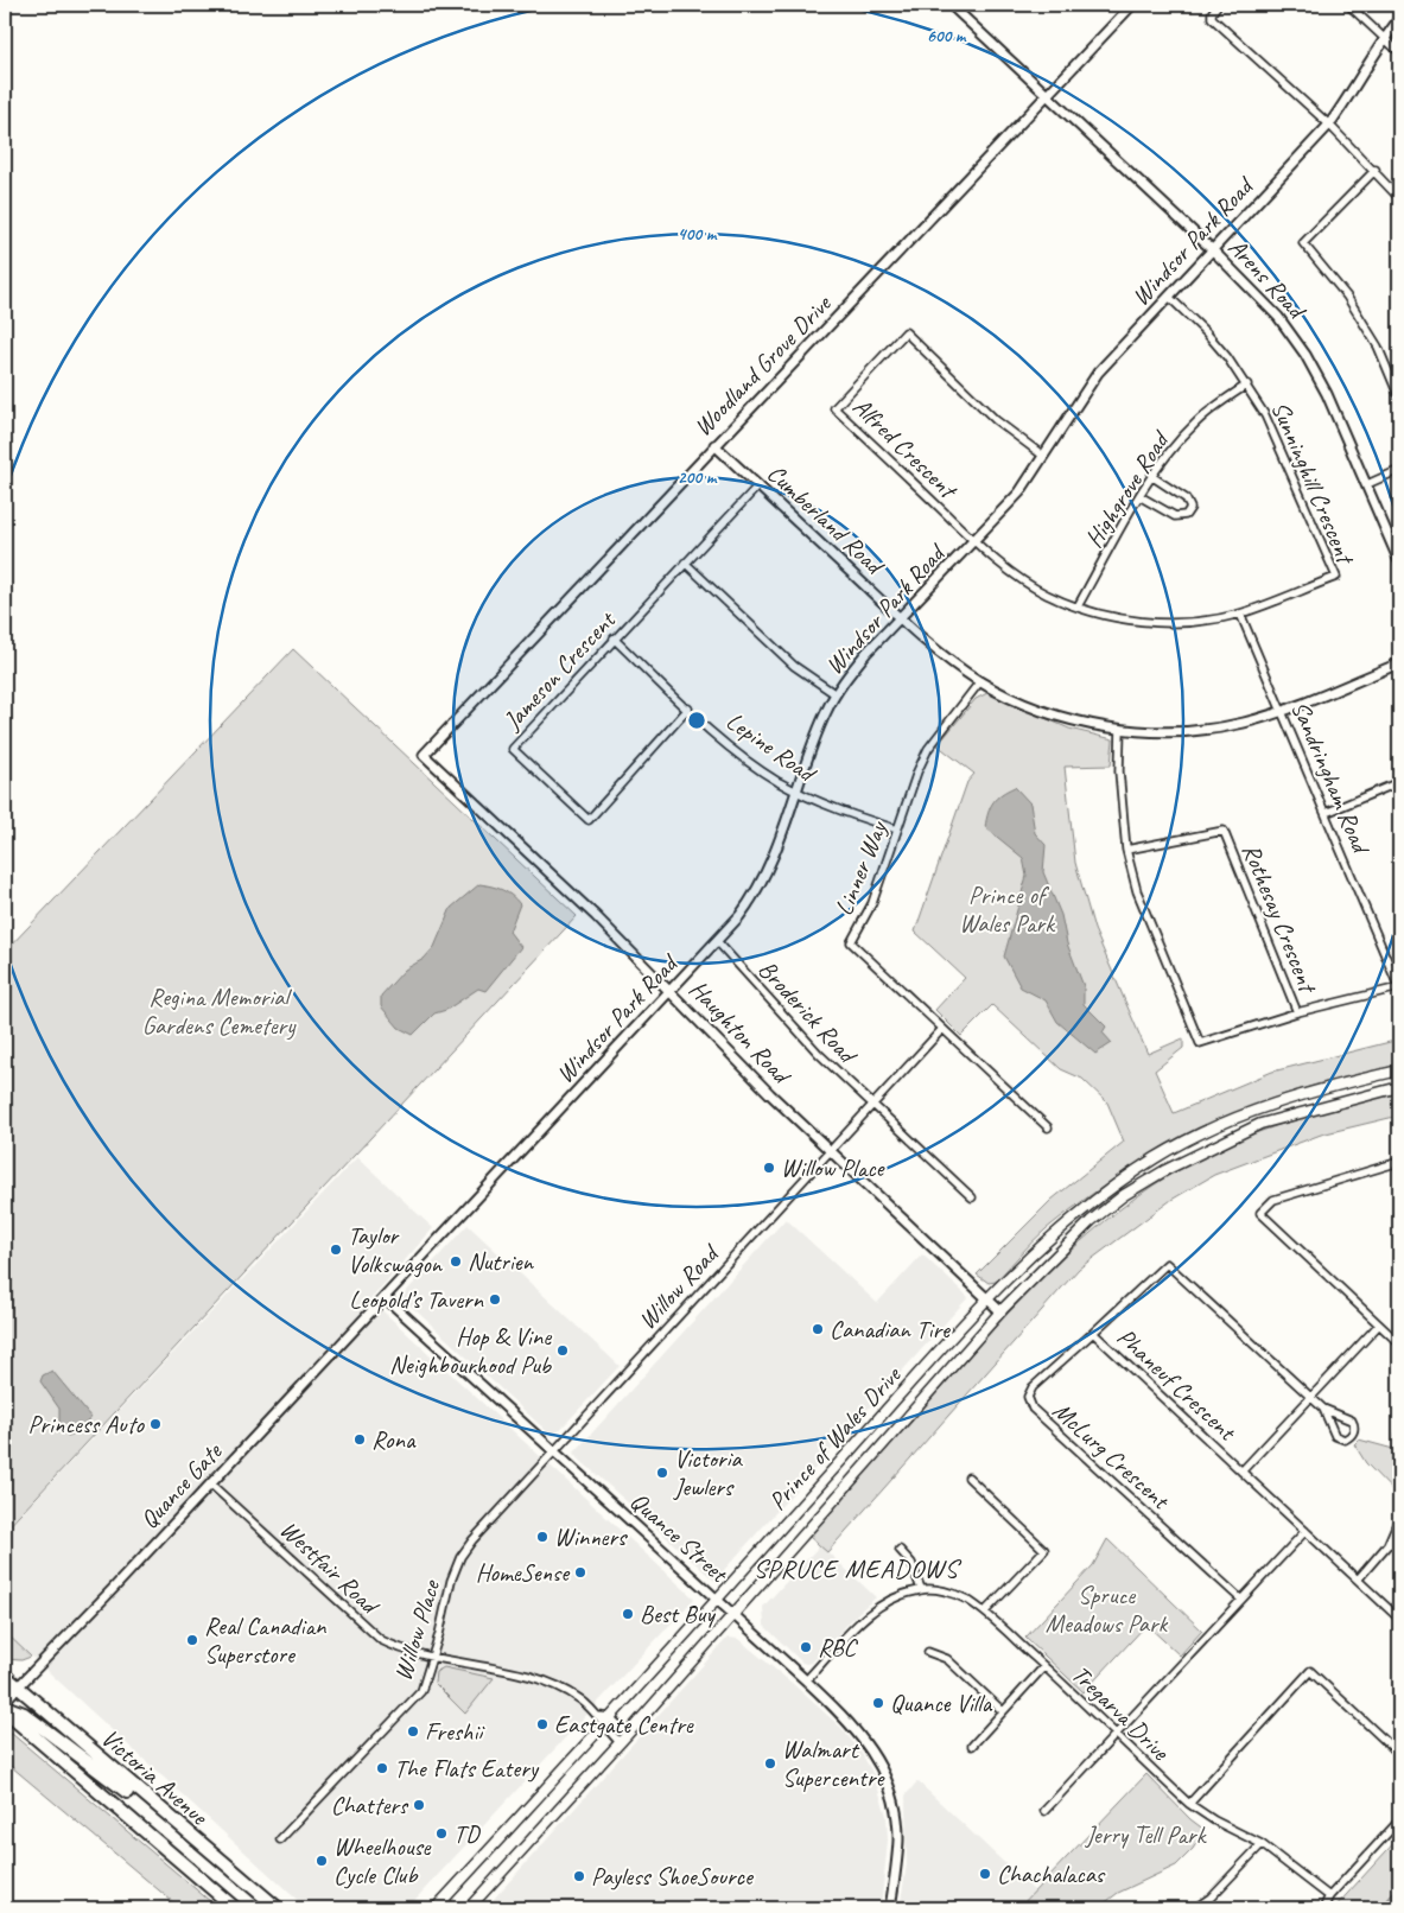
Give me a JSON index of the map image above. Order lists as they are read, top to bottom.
{
  "streets": {
    "highway": ["Victoria Avenue"],
    "main road": ["Prince of Wales Drive"],
    "street": [
      "Windsor Park Road",
      "Arens Road",
      "Woodland Grove Drive",
      "Alfred Crescent",
      "Sunninghill Crescent",
      "Highgrove Road",
      "Cumberland Road",
      "Jameson Crescent",
      "Lepine Road",
      "Sandringham Road",
      "Linner Way",
      "Rothesay Crescent",
      "Broderick Road",
      "Haughton Road",
      "Willow Road",
      "Phaneuf Crescent",
      "McLurg Crescent",
      "Quance Gate",
      "Quance Street",
      "Westfair Road",
      "Willow Place",
      "Tregarva Drive"
    ]
  },
  "crossings": [
    ["Windsor Park Road", "Arens Road"],
    ["Windsor Park Road", "Alfred Crescent"],
    ["Windsor Park Road", "Sunninghill Crescent"],
    ["Windsor Park Road", "Cumberland Road"],
    ["Windsor Park Road", "Lepine Road"],
    ["Windsor Park Road", "Broderick Road"],
    ["Windsor Park Road", "Haughton Road"],
    ["Windsor Park Road", "Quance Gate"],
    ["Windsor Park Road", "Quance Street"],
    ["Arens Road", "Woodland Grove Drive"],
    ["Woodland Grove Drive", "Cumberland Road"],
    ["Woodland Grove Drive", "Haughton Road"],
    ["Alfred Crescent", "Sunninghill Crescent"],
    ["Sunninghill Crescent", "Highgrove Road"],
    ["Sunninghill Crescent", "Sandringham Road"],
    ["Cumberland Road", "Jameson Crescent"],
    ["Cumberland Road", "Sandringham Road"],
    ["Cumberland Road", "Linner Way"],
    ["Jameson Crescent", "Lepine Road"],
    ["Lepine Road", "Linner Way"],
    ["Haughton Road", "Willow Road"],
    ["Haughton Road", "Prince of Wales Drive"],
    ["Willow Road", "Quance Street"],
    ["Willow Road", "Willow Place"],
    ["Phaneuf Crescent", "McLurg Crescent"],
    ["Prince of Wales Drive", "Quance Street"],
    ["Prince of Wales Drive", "Westfair Road"],
    ["Quance Gate", "Quance Street"],
    ["Quance Gate", "Westfair Road"],
    ["Quance Gate", "Victoria Avenue"],
    ["Quance Street", "Willow Place"],
    ["Quance Street", "Tregarva Drive"],
    ["Westfair Road", "Willow Place"]
  ],
  "districts": ["SPRUCE MEADOWS"],
  "parks": [
    "Prince of Wales Park",
    "Regina Memorial Gardens Cemetery",
    "Spruce Meadows Park",
    "Jerry Tell Park"
  ],
  "places": [
    "Willow Place",
    "Taylor Volkswagon",
    "Nutrien",
    "Leopold’s Tavern",
    "Canadian Tire",
    "Hop & Vine Neighbourhood Pub",
    "Princess Auto",
    "Rona",
    "Victoria Jewlers",
    "Winners",
    "HomeSense",
    "Best Buy",
    "Real Canadian Superstore",
    "RBC",
    "Quance Villa",
    "Eastgate Centre",
    "Freshii",
    "Walmart Supercentre",
    "The Flats Eatery",
    "Chatters",
    "TD",
    "Wheelhouse Cycle Club",
    "Chachalacas",
    "Payless ShoeSource"
  ],
  "rings": ["600 m", "400 m", "200 m"]
}
